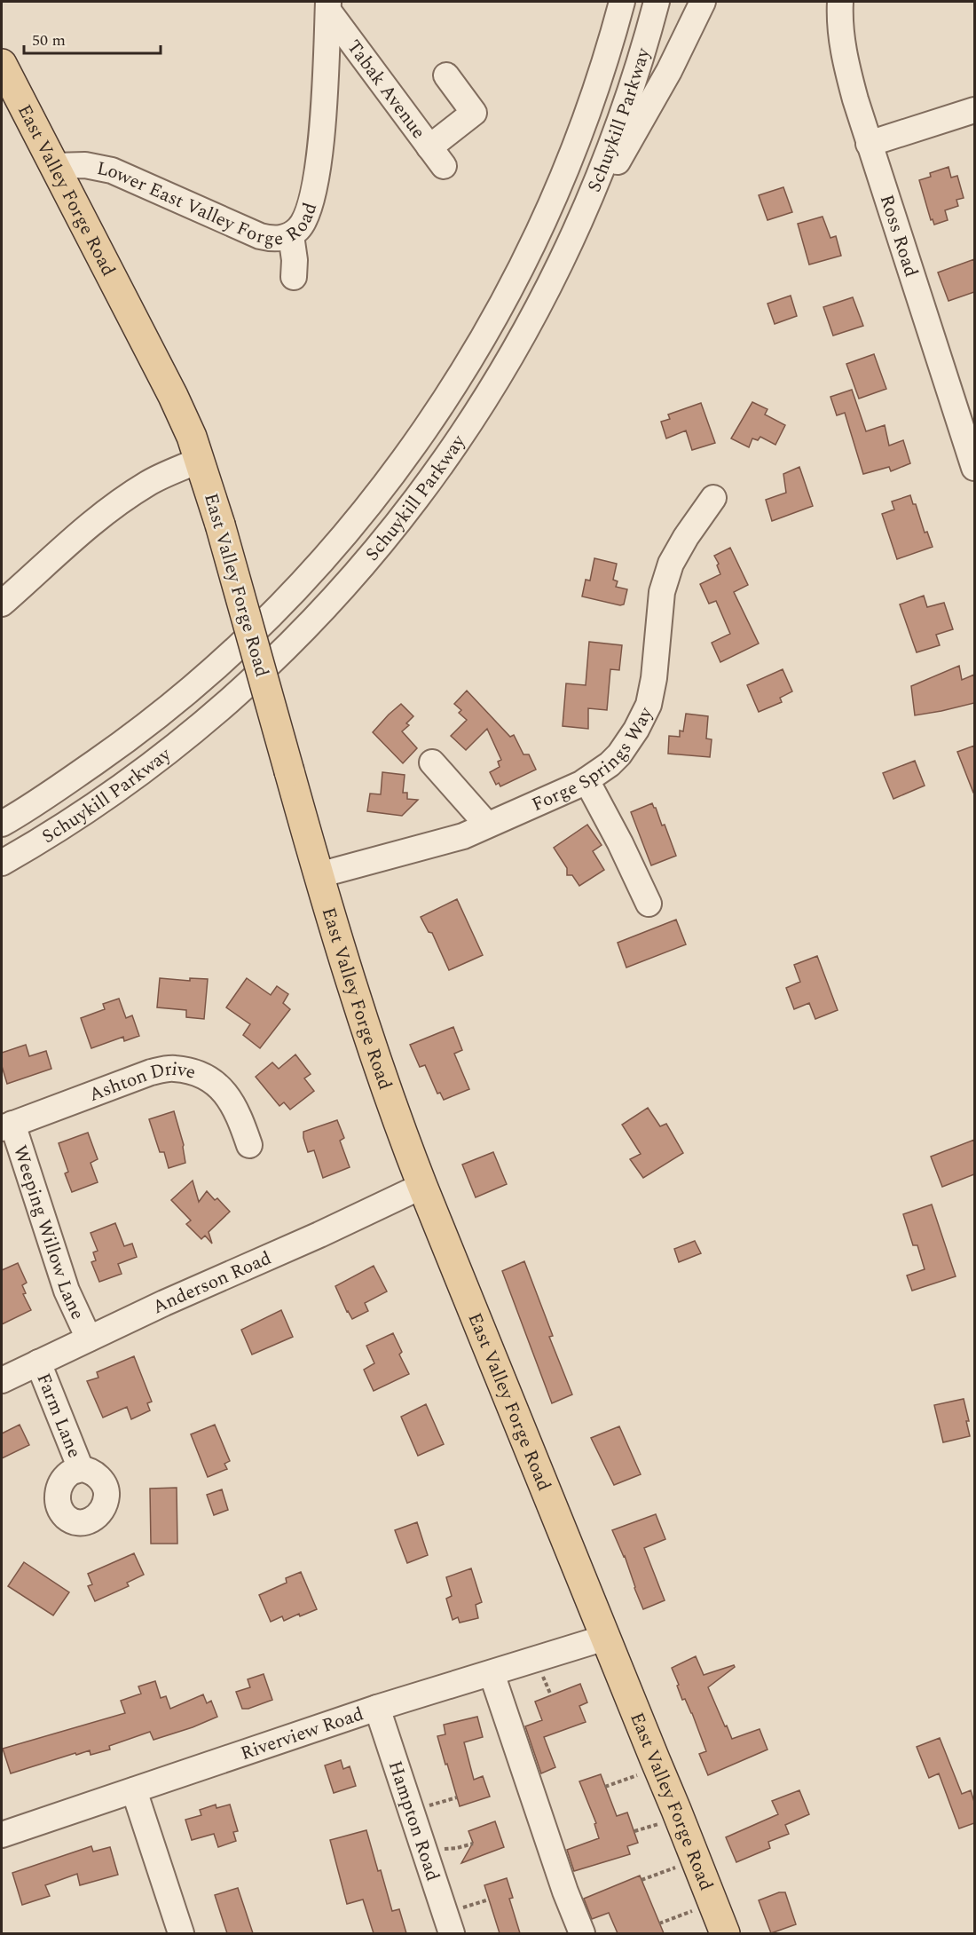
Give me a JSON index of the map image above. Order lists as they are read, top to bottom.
{
  "streets": {
    "main road": ["East Valley Forge Road"],
    "street": [
      "Tabak Avenue",
      "Schuykill Parkway",
      "Lower East Valley Forge Road",
      "Ross Road",
      "Forge Springs Way",
      "Ashton Drive",
      "Weeping Willow Lane",
      "Anderson Road",
      "Farm Lane",
      "Riverview Road",
      "Hampton Road"
    ]
  },
  "crossings": [
    ["Tabak Avenue", "Lower East Valley Forge Road"],
    ["Lower East Valley Forge Road", "East Valley Forge Road"],
    ["East Valley Forge Road", "Forge Springs Way"],
    ["East Valley Forge Road", "Anderson Road"],
    ["East Valley Forge Road", "Riverview Road"],
    ["Ashton Drive", "Weeping Willow Lane"],
    ["Weeping Willow Lane", "Anderson Road"],
    ["Anderson Road", "Farm Lane"],
    ["Riverview Road", "Hampton Road"]
  ],
  "scale_bar": "50 m"
}
